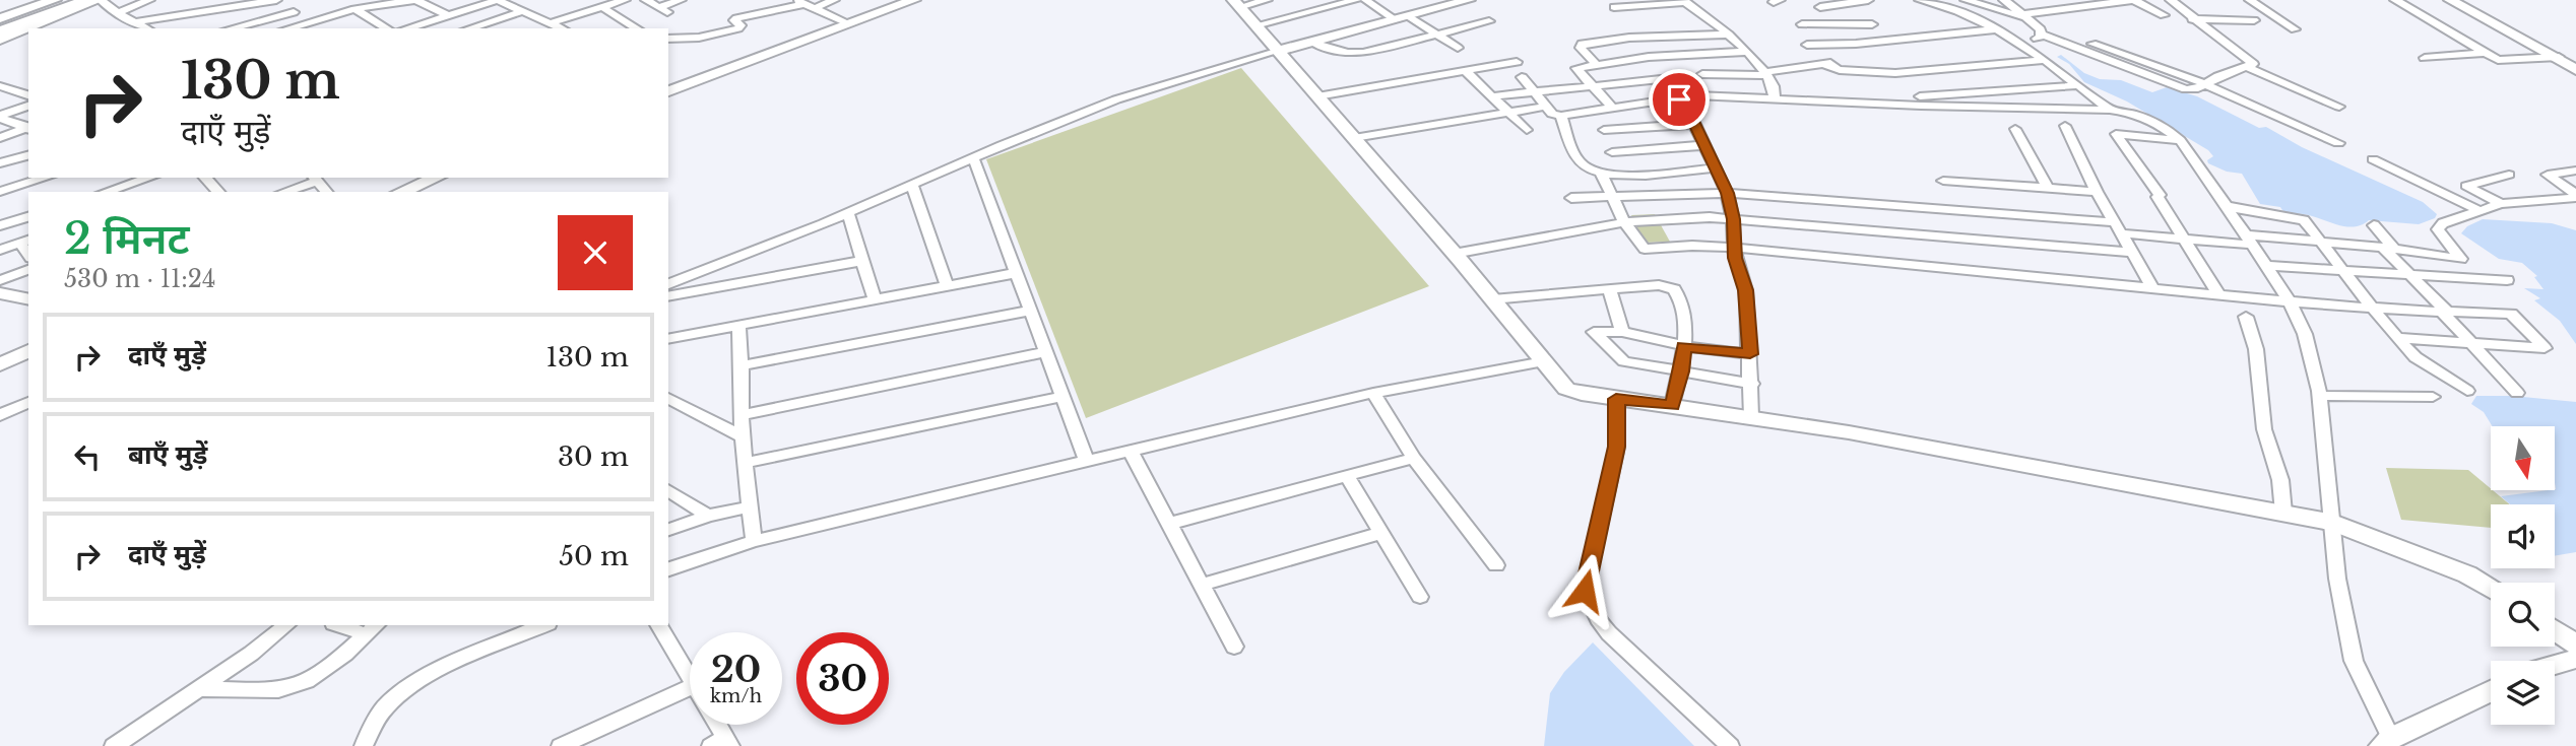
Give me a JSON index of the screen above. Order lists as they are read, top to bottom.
{
  "north": "bottom",
  "page": {
    "turn": ["130 m", "दाएँ मुड़ें"],
    "heading": ["2 मिनट", "530 m · 11:24"],
    "list": [
      {
        "name": "दाएँ मुड़ें",
        "value": "130 m"
      },
      {
        "name": "बाएँ मुड़ें",
        "value": "30 m"
      },
      {
        "name": "दाएँ मुड़ें",
        "value": "50 m"
      }
    ],
    "speed": "20 km/h",
    "limit": "30"
  }
}
